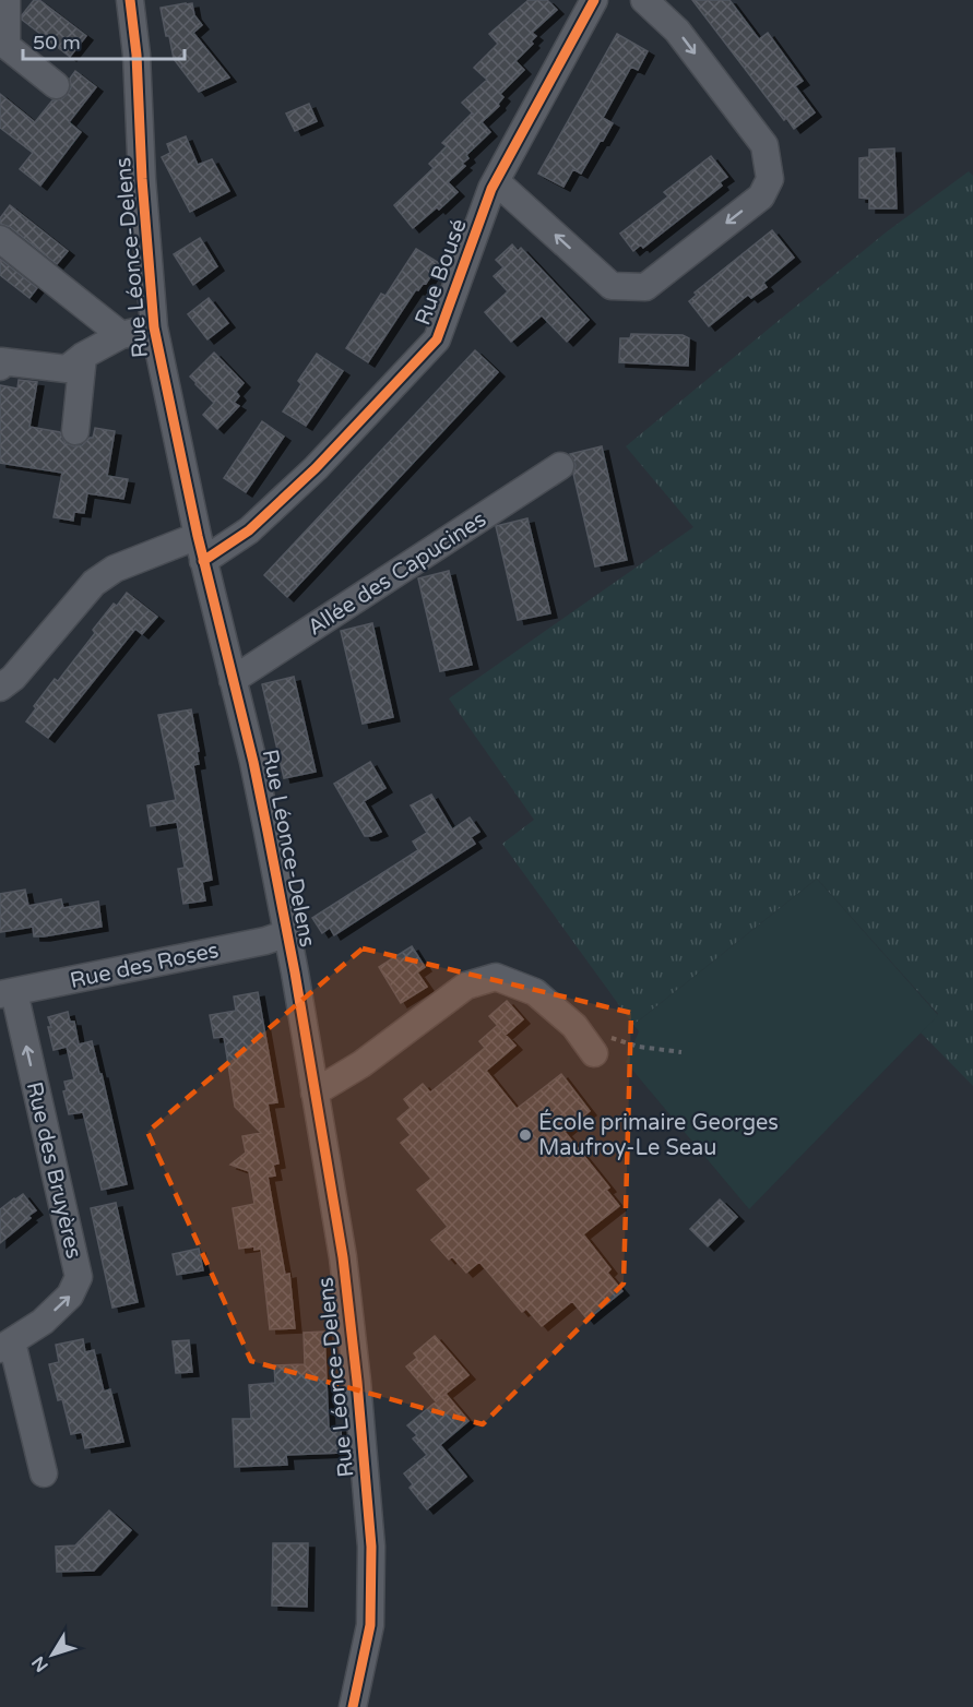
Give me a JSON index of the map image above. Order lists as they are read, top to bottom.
{
  "streets": {
    "street": [
      "Rue Léonce-Delens",
      "Rue Bousé",
      "Allée des Capucines",
      "Rue des Roses",
      "Rue des Bruyères"
    ]
  },
  "crossings": [
    ["Rue Léonce-Delens", "Rue Bousé"],
    ["Rue Léonce-Delens", "Allée des Capucines"],
    ["Rue Léonce-Delens", "Rue des Roses"],
    ["Rue des Roses", "Rue des Bruyères"]
  ],
  "one_way": ["Rue des Bruyères"],
  "places": ["École primaire Georges Maufroy-Le Seau"],
  "scale_bar": "50 m",
  "north": "bottom left"
}
